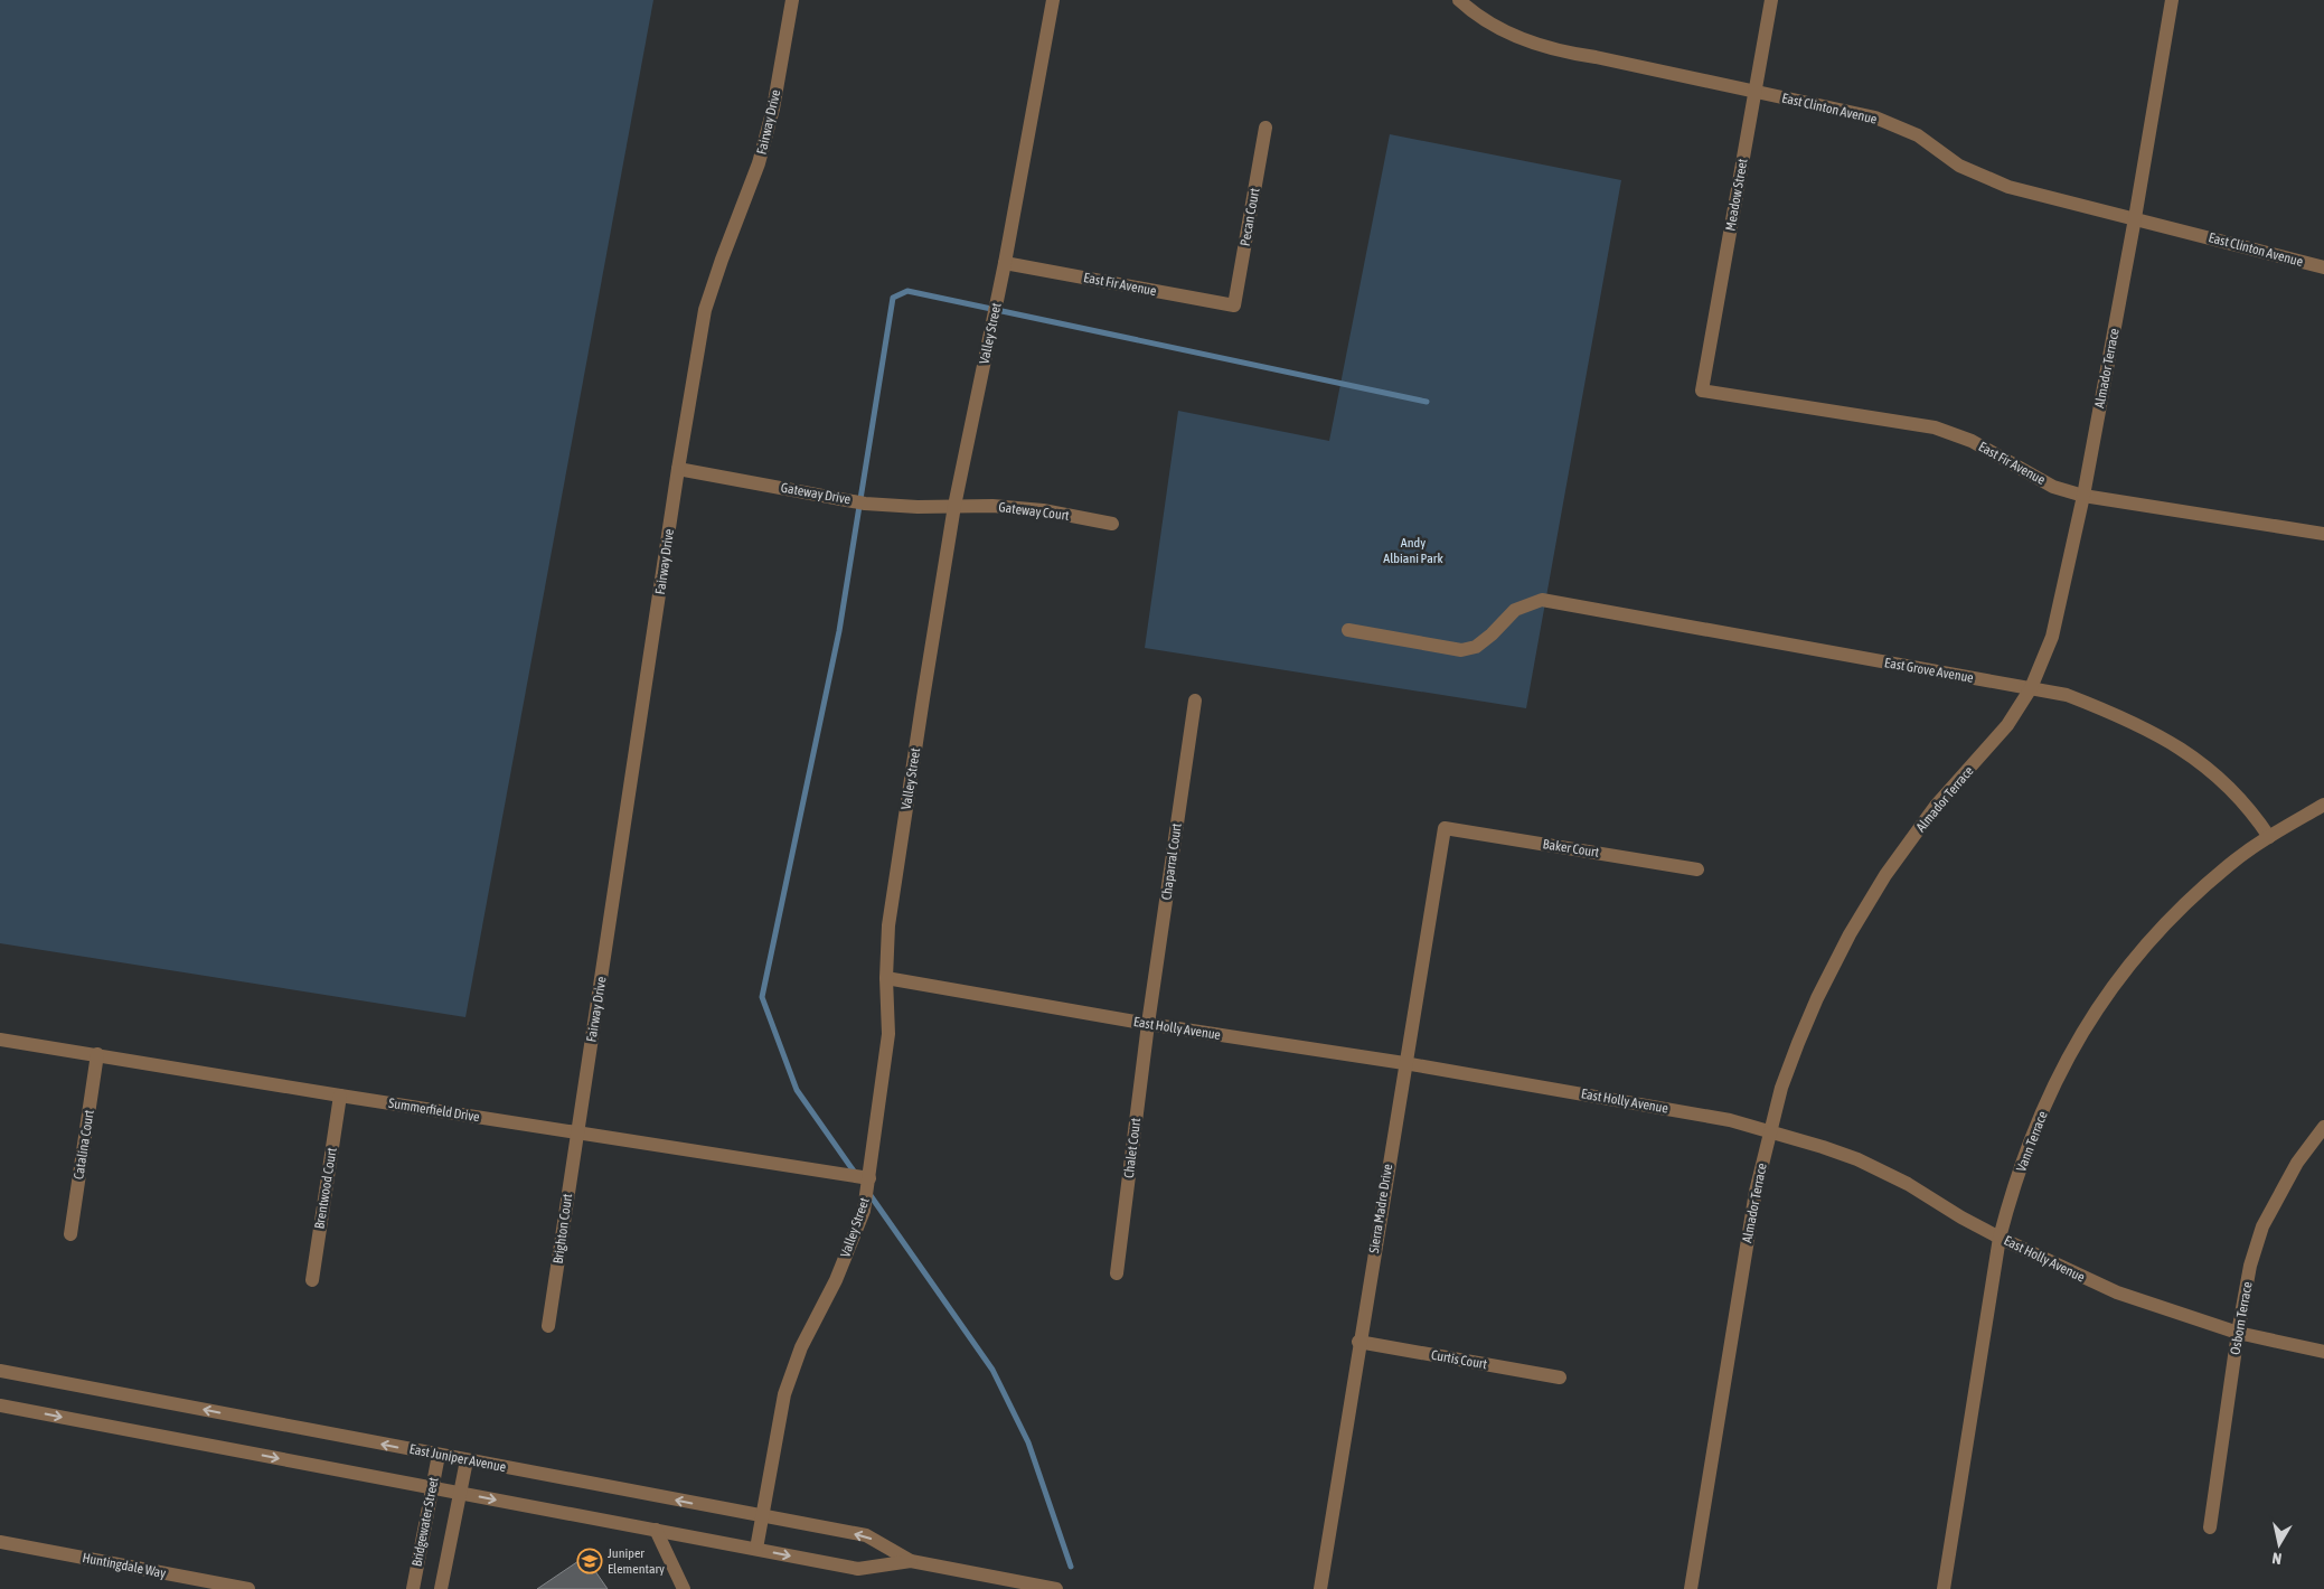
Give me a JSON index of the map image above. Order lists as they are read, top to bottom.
{
  "streets": {
    "street": [
      "East Clinton Avenue",
      "Fairway Drive",
      "Meadow Street",
      "Pecan Court",
      "East Fir Avenue",
      "Valley Street",
      "Almador Terrace",
      "Gateway Drive",
      "Gateway Court",
      "East Grove Avenue",
      "Baker Court",
      "Chaparral Court",
      "East Holly Avenue",
      "Summerfield Drive",
      "Vann Terrace",
      "Catalina Court",
      "Chalet Court",
      "Brentwood Court",
      "Sierra Madre Drive",
      "Brighton Court",
      "Osborn Terrace",
      "Curtis Court",
      "East Juniper Avenue",
      "Bridgewater Street",
      "Huntingdale Way"
    ]
  },
  "crossings": [
    ["East Clinton Avenue", "Meadow Street"],
    ["East Clinton Avenue", "Almador Terrace"],
    ["Fairway Drive", "Gateway Drive"],
    ["Fairway Drive", "Summerfield Drive"],
    ["Fairway Drive", "Brighton Court"],
    ["Meadow Street", "East Fir Avenue"],
    ["Pecan Court", "East Fir Avenue"],
    ["East Fir Avenue", "Valley Street"],
    ["East Fir Avenue", "Almador Terrace"],
    ["Valley Street", "Gateway Drive"],
    ["Valley Street", "Gateway Court"],
    ["Valley Street", "East Holly Avenue"],
    ["Valley Street", "Summerfield Drive"],
    ["Valley Street", "East Juniper Avenue"],
    ["Almador Terrace", "East Grove Avenue"],
    ["Almador Terrace", "East Holly Avenue"],
    ["Gateway Drive", "Gateway Court"],
    ["East Grove Avenue", "Vann Terrace"],
    ["Baker Court", "Sierra Madre Drive"],
    ["Chaparral Court", "East Holly Avenue"],
    ["Chaparral Court", "Chalet Court"],
    ["East Holly Avenue", "Vann Terrace"],
    ["East Holly Avenue", "Chalet Court"],
    ["East Holly Avenue", "Sierra Madre Drive"],
    ["East Holly Avenue", "Osborn Terrace"],
    ["Summerfield Drive", "Catalina Court"],
    ["Summerfield Drive", "Brentwood Court"],
    ["Summerfield Drive", "Brighton Court"],
    ["Sierra Madre Drive", "Curtis Court"],
    ["East Juniper Avenue", "Bridgewater Street"]
  ],
  "parks": ["Andy Albiani Park"],
  "places": {
    "school or university": ["Juniper Elementary"]
  },
  "north": "bottom"
}
